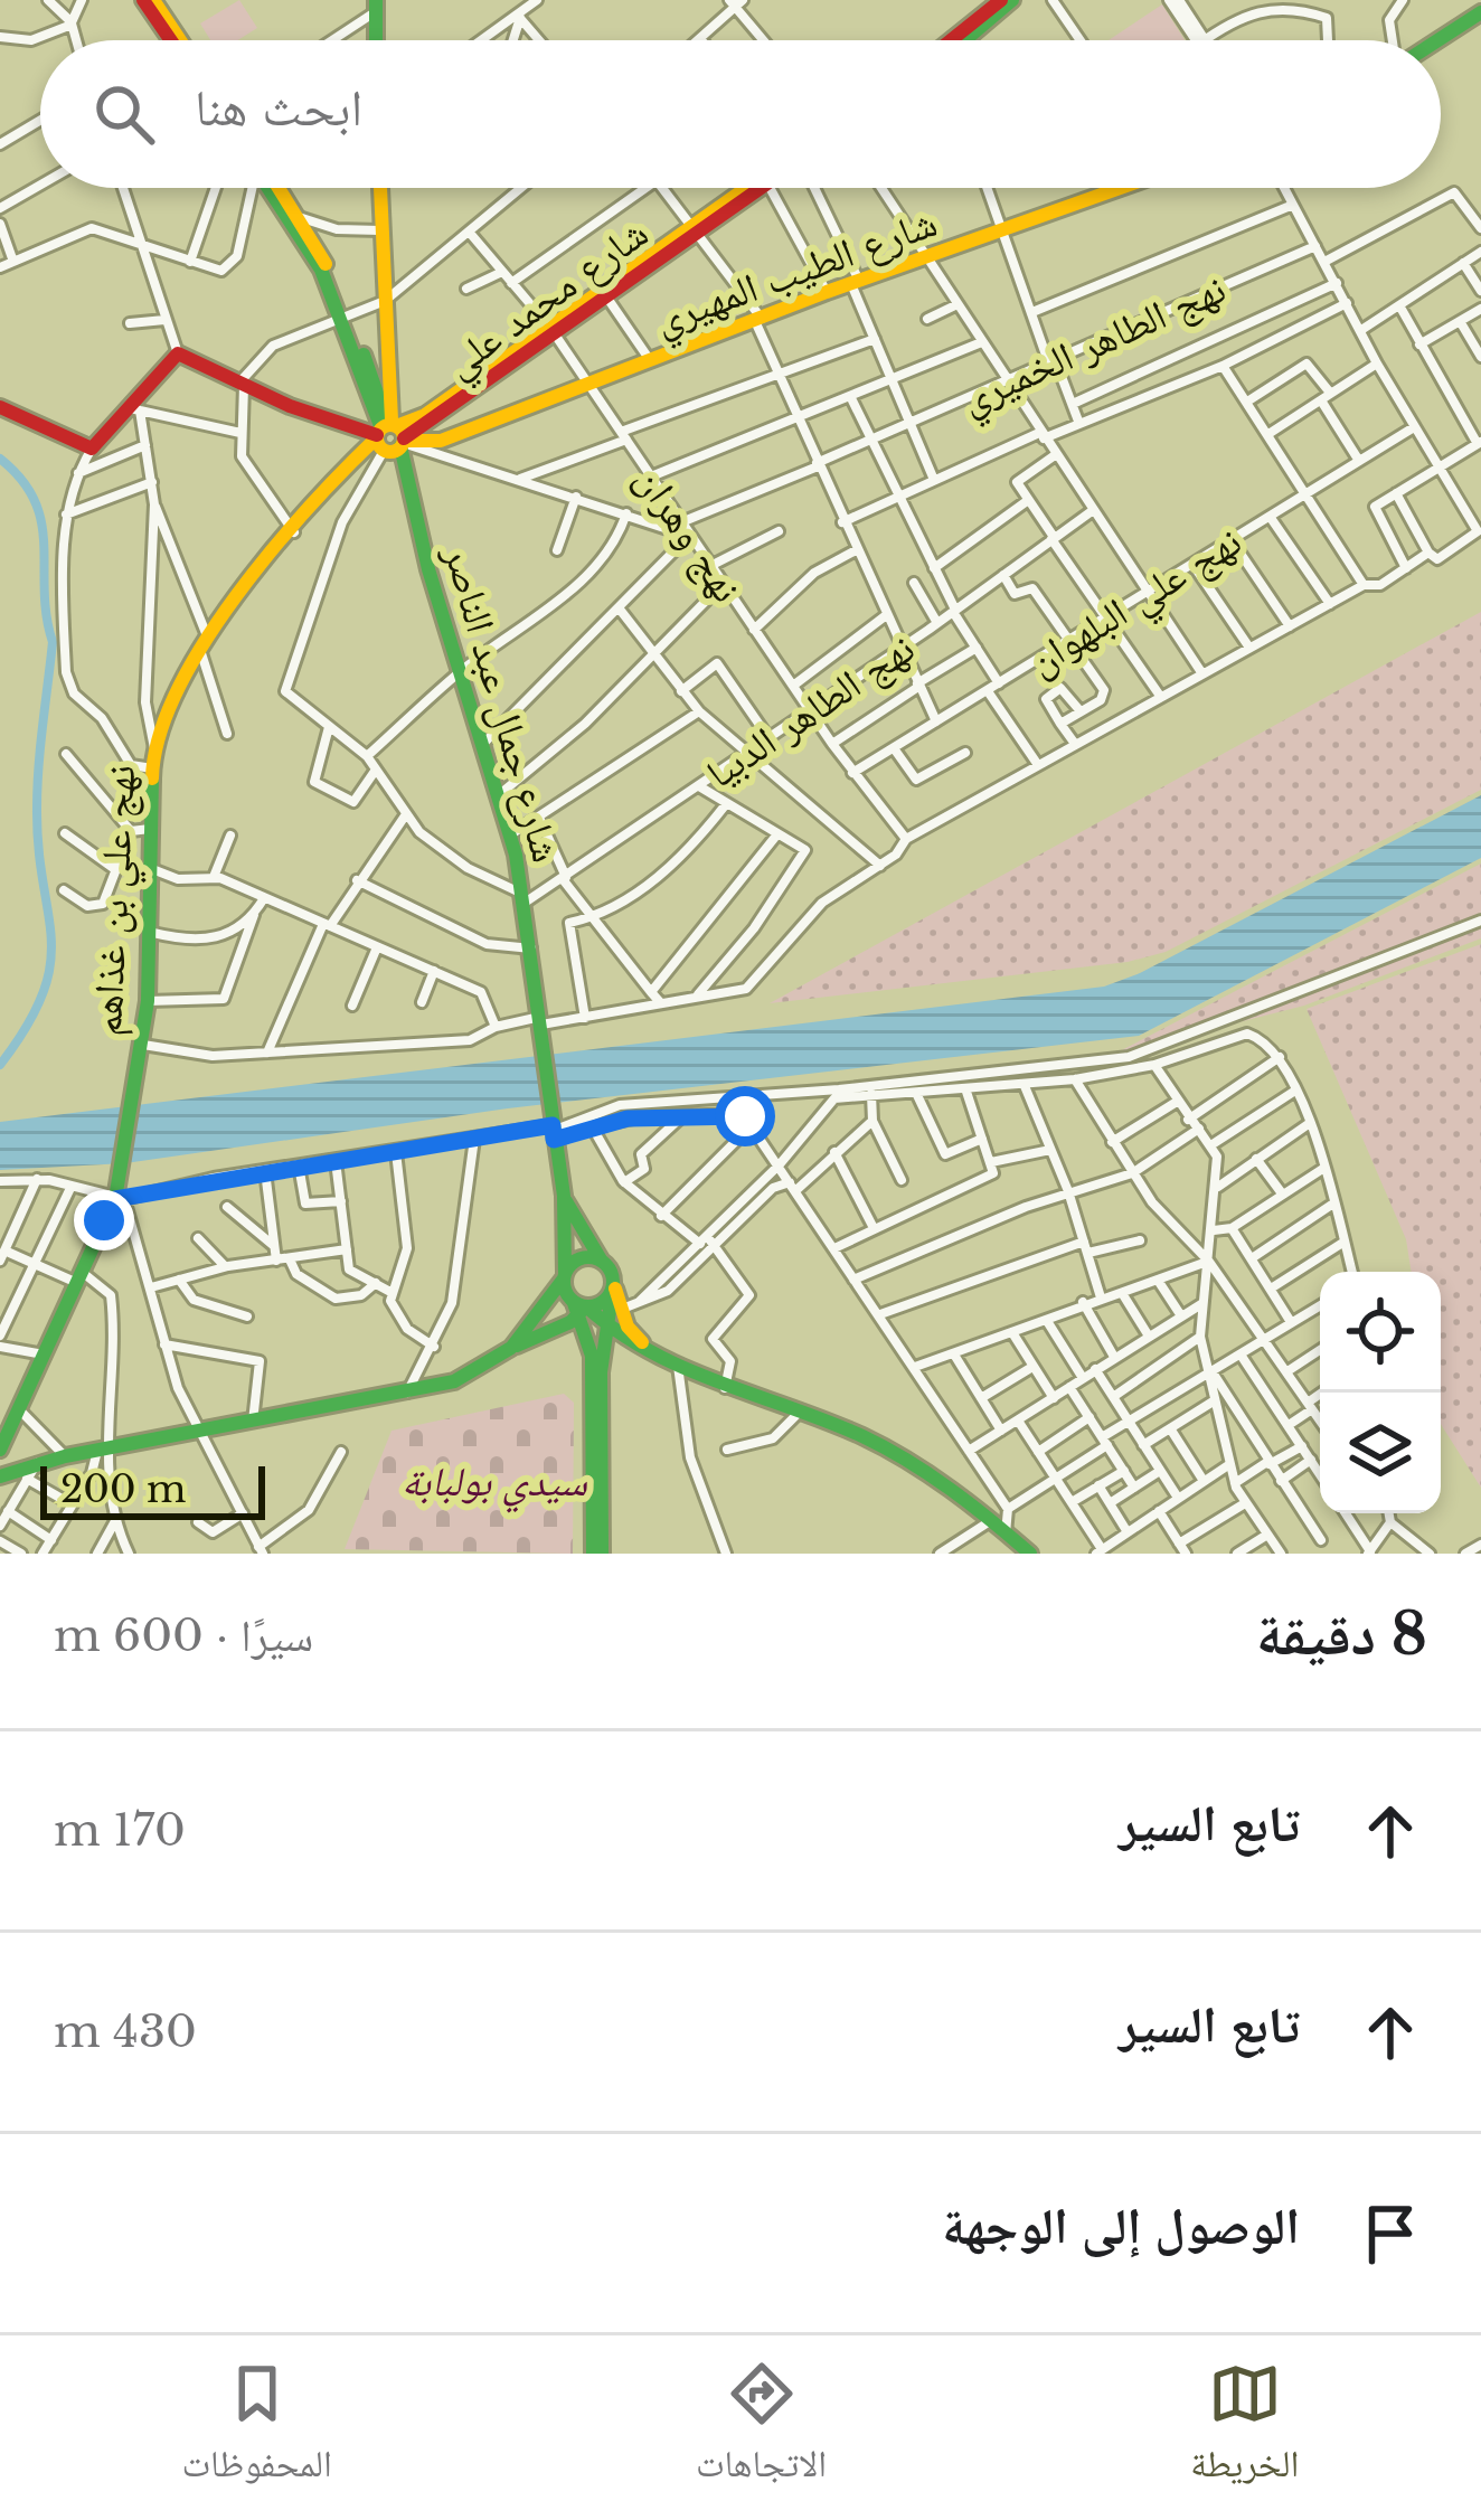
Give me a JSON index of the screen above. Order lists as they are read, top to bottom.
{
  "streets": {
    "main road": [
      "شارع الطيب المهيري",
      "شارع محمد علي",
      "شارع جمال عبد الناصر",
      "نهج علي بن غذاهم"
    ],
    "street": [
      "نهج الطاهر الخميري",
      "نهج وهران",
      "نهج علي البلهوان",
      "نهج الطاهر الدبيا"
    ]
  },
  "crossings": [
    ["شارع الطيب المهيري", "شارع محمد علي"],
    ["شارع الطيب المهيري", "نهج وهران"],
    ["شارع الطيب المهيري", "شارع جمال عبد الناصر"],
    ["شارع الطيب المهيري", "نهج علي بن غذاهم"],
    ["شارع محمد علي", "نهج وهران"],
    ["شارع محمد علي", "شارع جمال عبد الناصر"],
    ["شارع محمد علي", "نهج علي بن غذاهم"],
    ["نهج الطاهر الخميري", "نهج وهران"],
    ["نهج وهران", "نهج علي البلهوان"],
    ["نهج وهران", "نهج الطاهر الدبيا"],
    ["شارع جمال عبد الناصر", "نهج الطاهر الدبيا"],
    ["شارع جمال عبد الناصر", "نهج علي بن غذاهم"]
  ],
  "parks": ["سيدي بولبابة"],
  "scale_bar": "200 m",
  "page": {
    "search": "ابحث هنا",
    "scale": "200 m",
    "heading": ["8 دقيقة", "سيرًا · 600 m"],
    "list": [
      ["تابع السير", "170 m"],
      ["تابع السير", "430 m"],
      "الوصول إلى الوجهة"
    ],
    "nav": ["الخريطة", "الاتجاهات", "المحفوظات"]
  }
}
